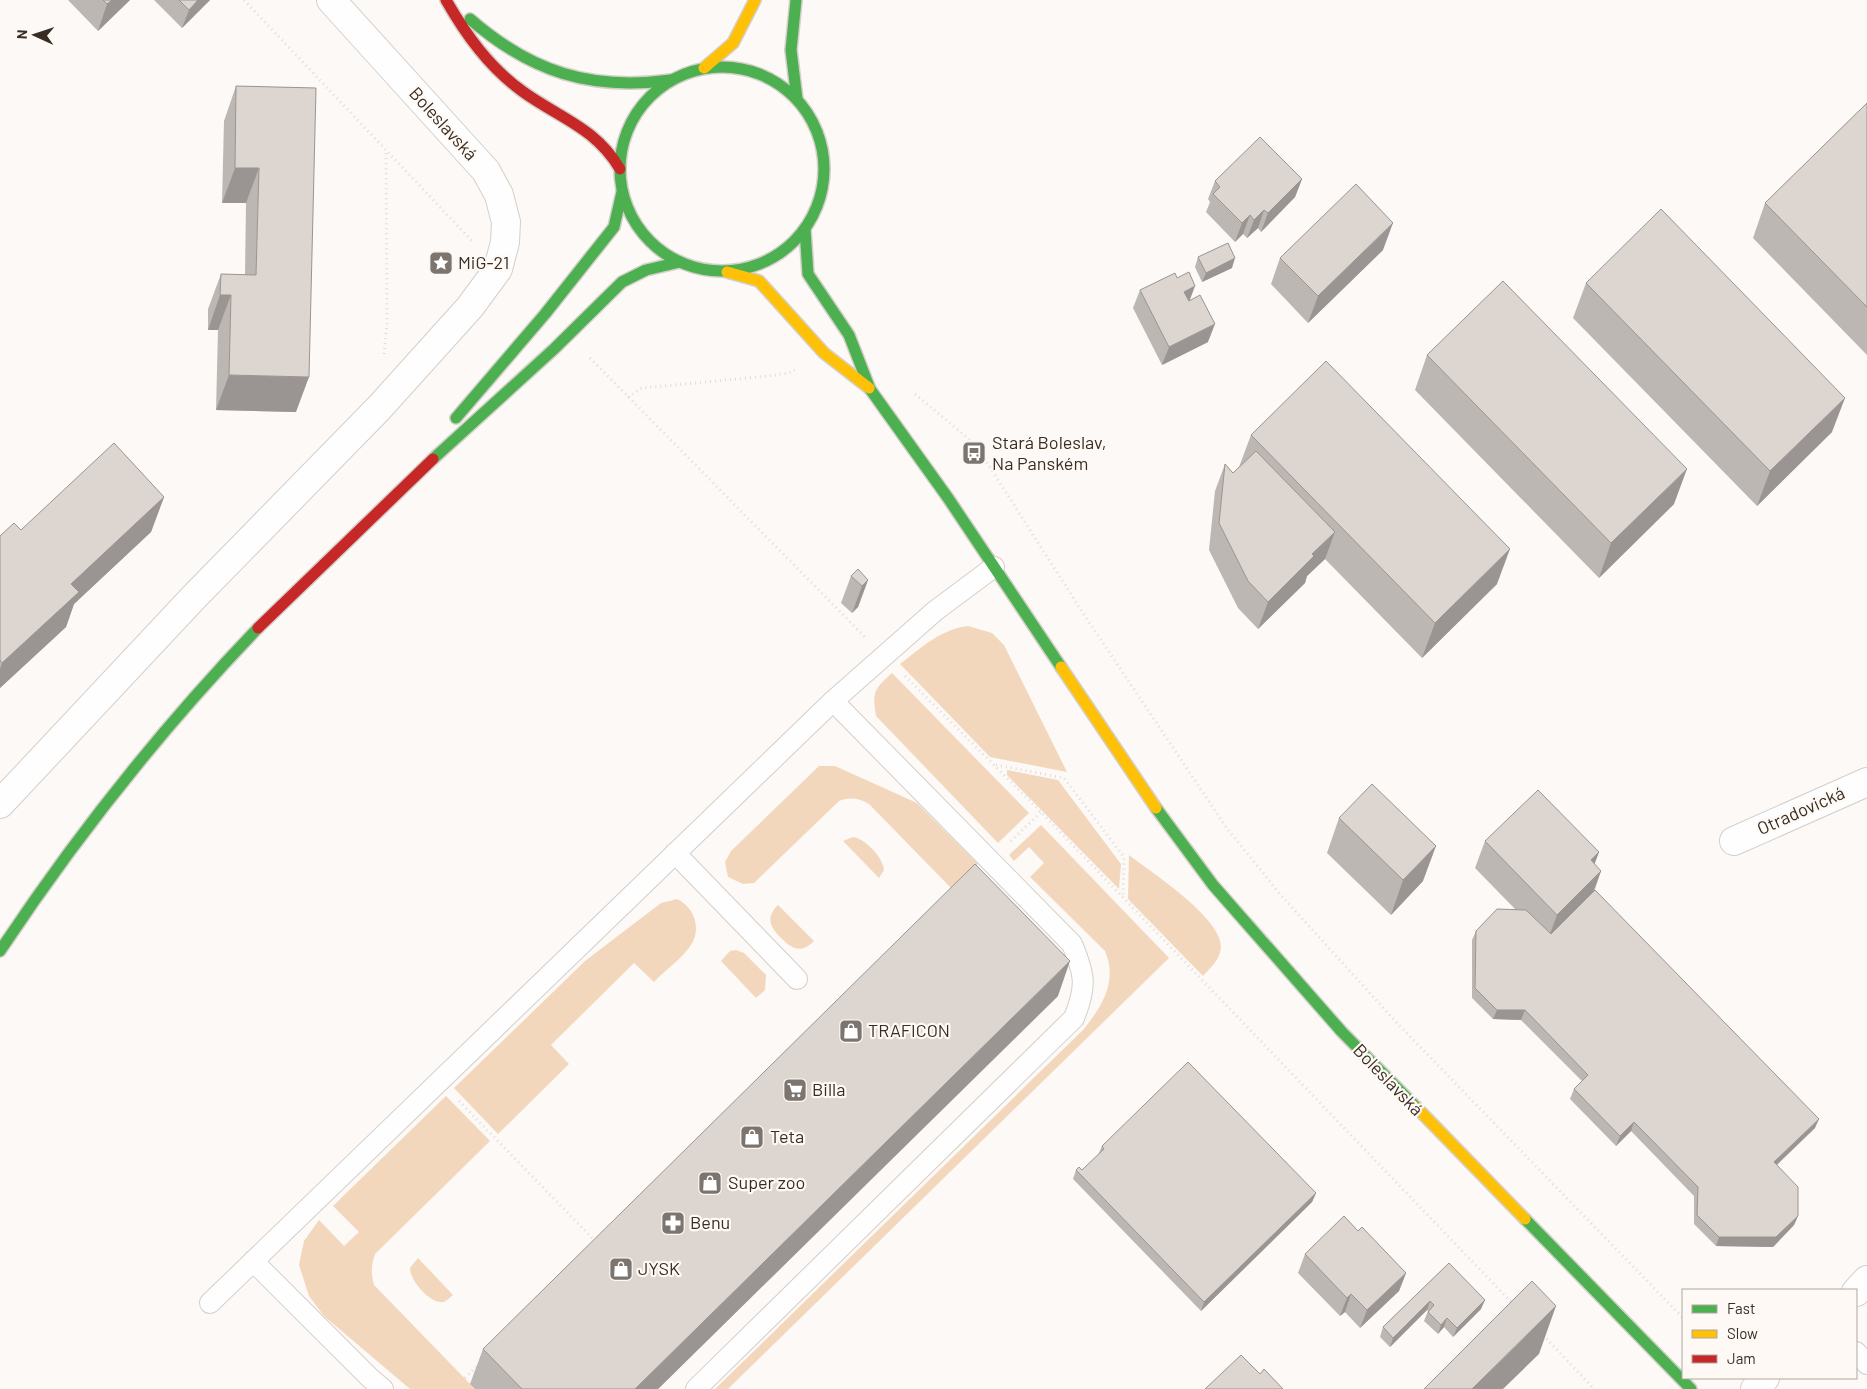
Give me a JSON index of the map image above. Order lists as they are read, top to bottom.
{
  "streets": {
    "main road": ["Boleslavská"],
    "street": ["Otradovická"]
  },
  "places": {
    "place": ["MiG-21"],
    "bus stop": ["Stará Boleslav, Na Panském"],
    "shop": [
      "TRAFICON",
      "Teta",
      "Super zoo",
      "JYSK"
    ],
    "supermarket": ["Billa"],
    "pharmacy": ["Benu"]
  },
  "legend": ["Fast", "Slow", "Jam"],
  "north": "left"
}
